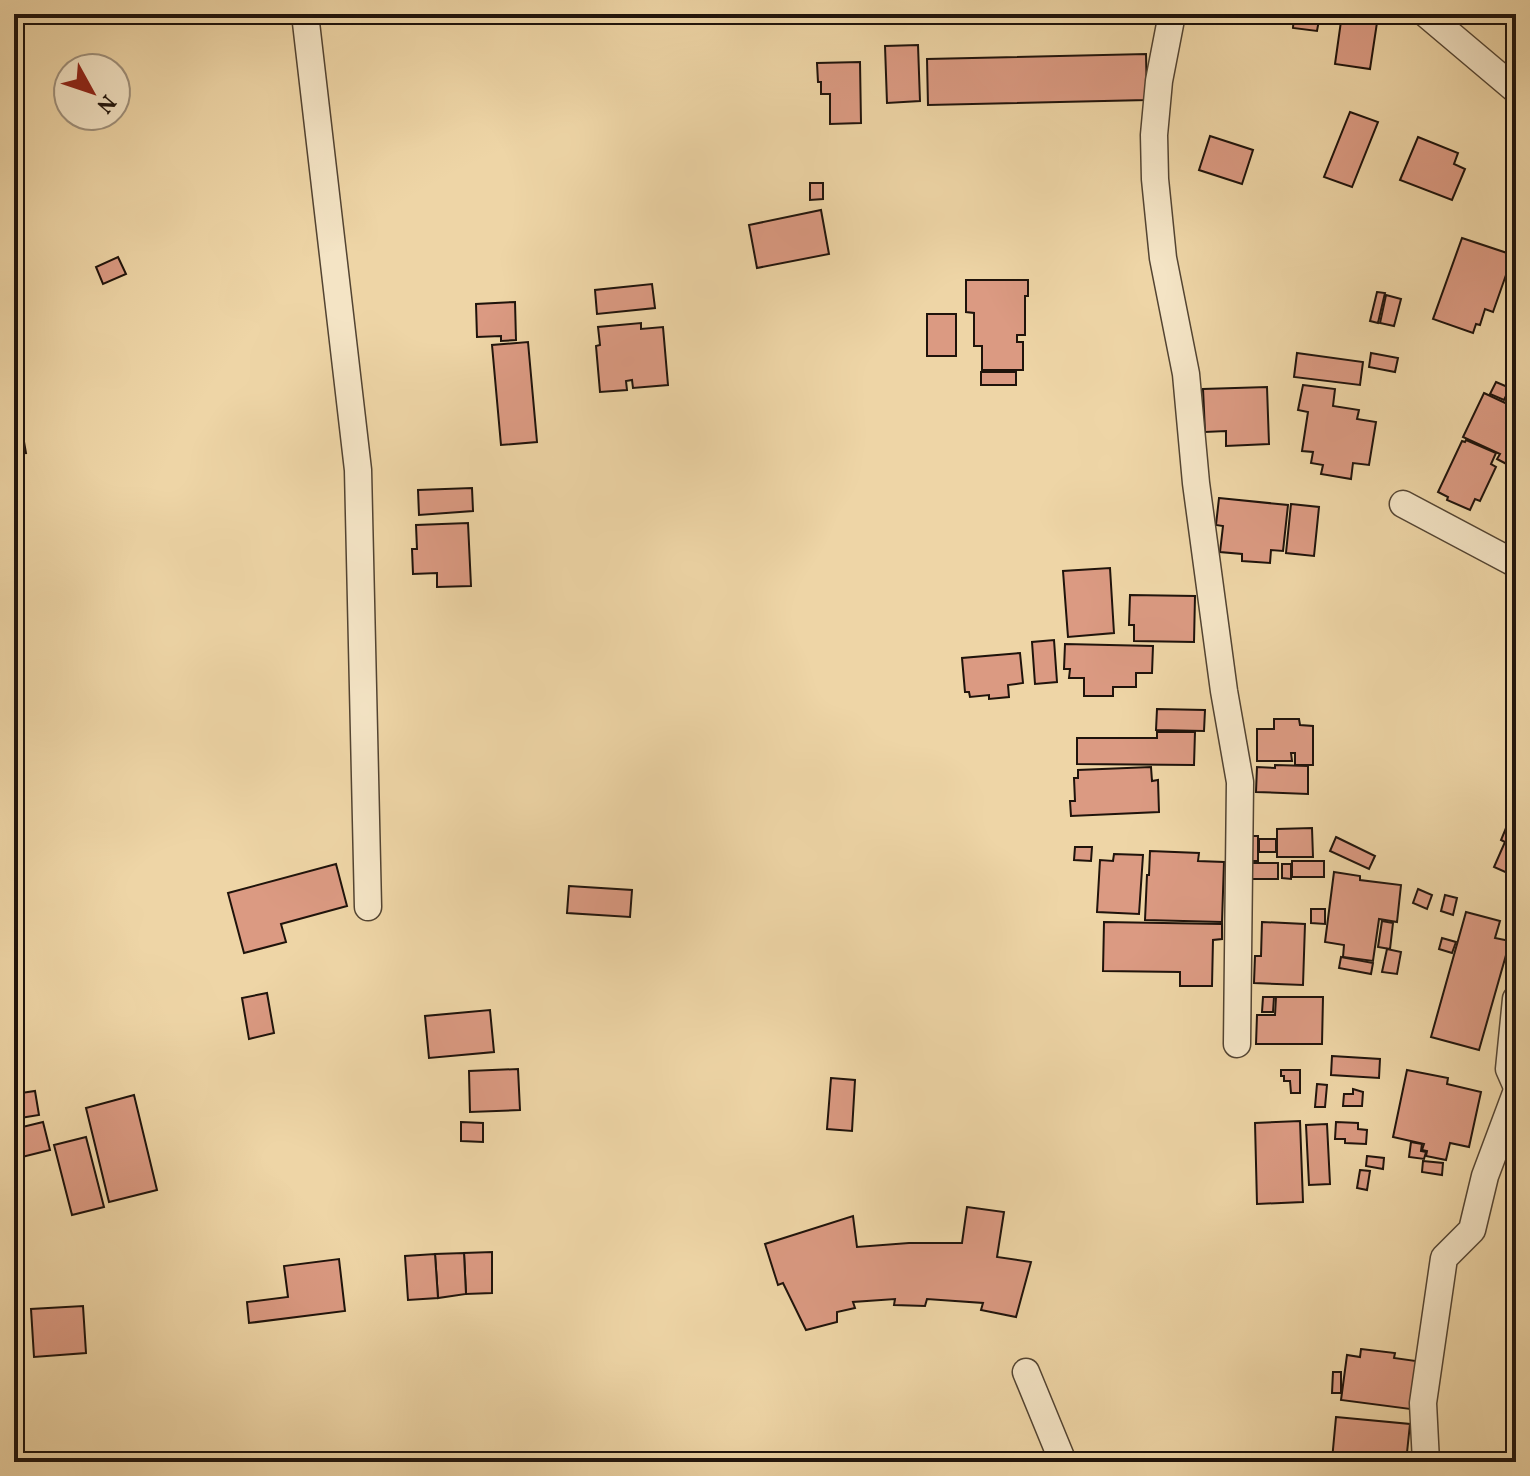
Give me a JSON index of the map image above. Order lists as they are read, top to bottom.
{
  "north": "bottom right"
}
